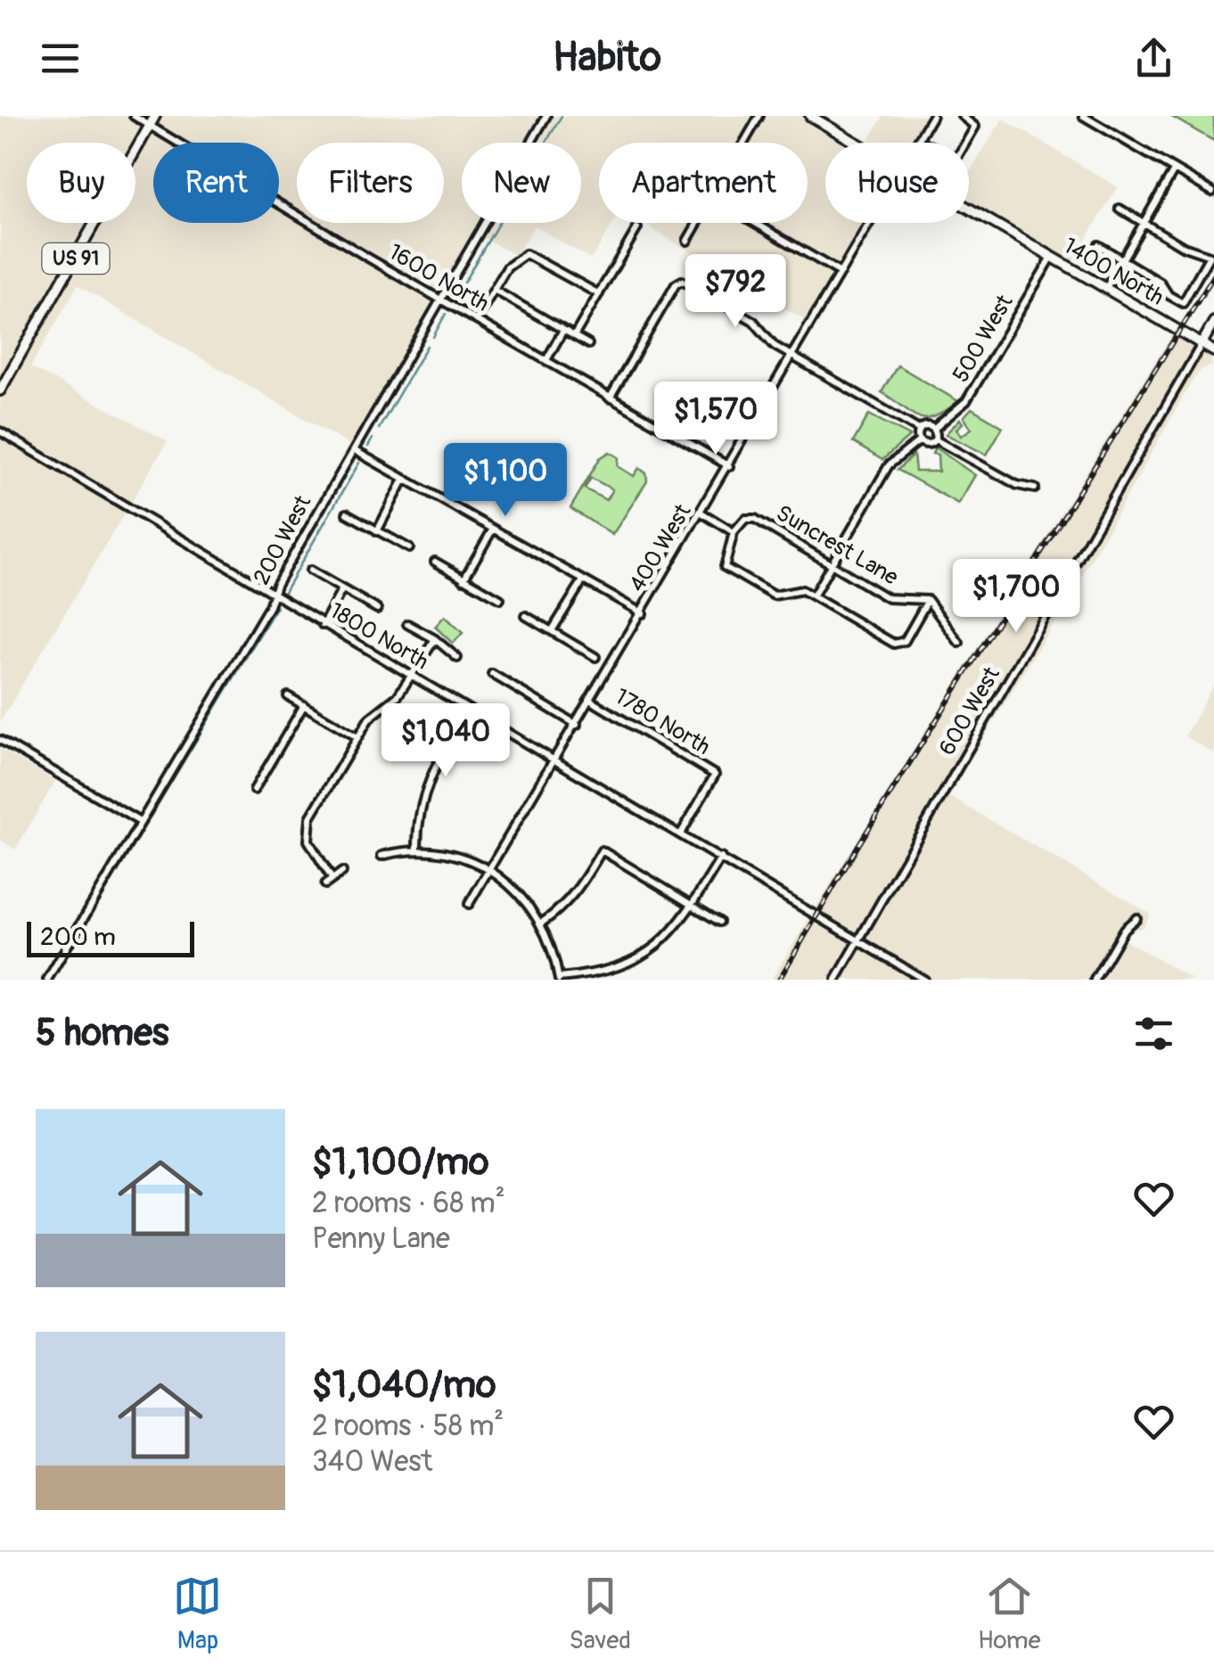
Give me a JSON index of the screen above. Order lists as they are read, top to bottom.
{
  "streets": {
    "main road": ["US 91", "1400 North", "600 West"],
    "street": [
      "1600 North",
      "500 West",
      "200 West",
      "Suncrest Lane",
      "400 West",
      "1800 North",
      "1780 North"
    ]
  },
  "crossings": [
    ["US 91", "1600 North"],
    ["1400 North", "500 West"],
    ["1400 North", "600 West"],
    ["1600 North", "200 West"],
    ["1600 North", "400 West"],
    ["200 West", "1800 North"],
    ["400 West", "1800 North"],
    ["400 West", "1780 North"],
    ["1800 North", "600 West"],
    ["1800 North", "1780 North"]
  ],
  "scale_bar": "200 m",
  "page": {
    "header": "Habito",
    "chip": [
      "Buy",
      "Rent",
      "Filters",
      "New",
      "Apartment",
      "House"
    ],
    "price": [
      "$792",
      "$1,570",
      "$1,100",
      "$1,700",
      "$1,040"
    ],
    "scale": "200 m",
    "heading": "5 homes",
    "list": [
      {
        "name": "$1,100/mo",
        "note": "2 rooms · 68 m² · Penny Lane"
      },
      {
        "name": "$1,040/mo",
        "note": "2 rooms · 58 m² · 340 West"
      }
    ],
    "tabs": ["Map", "Saved", "Home"]
  }
}
